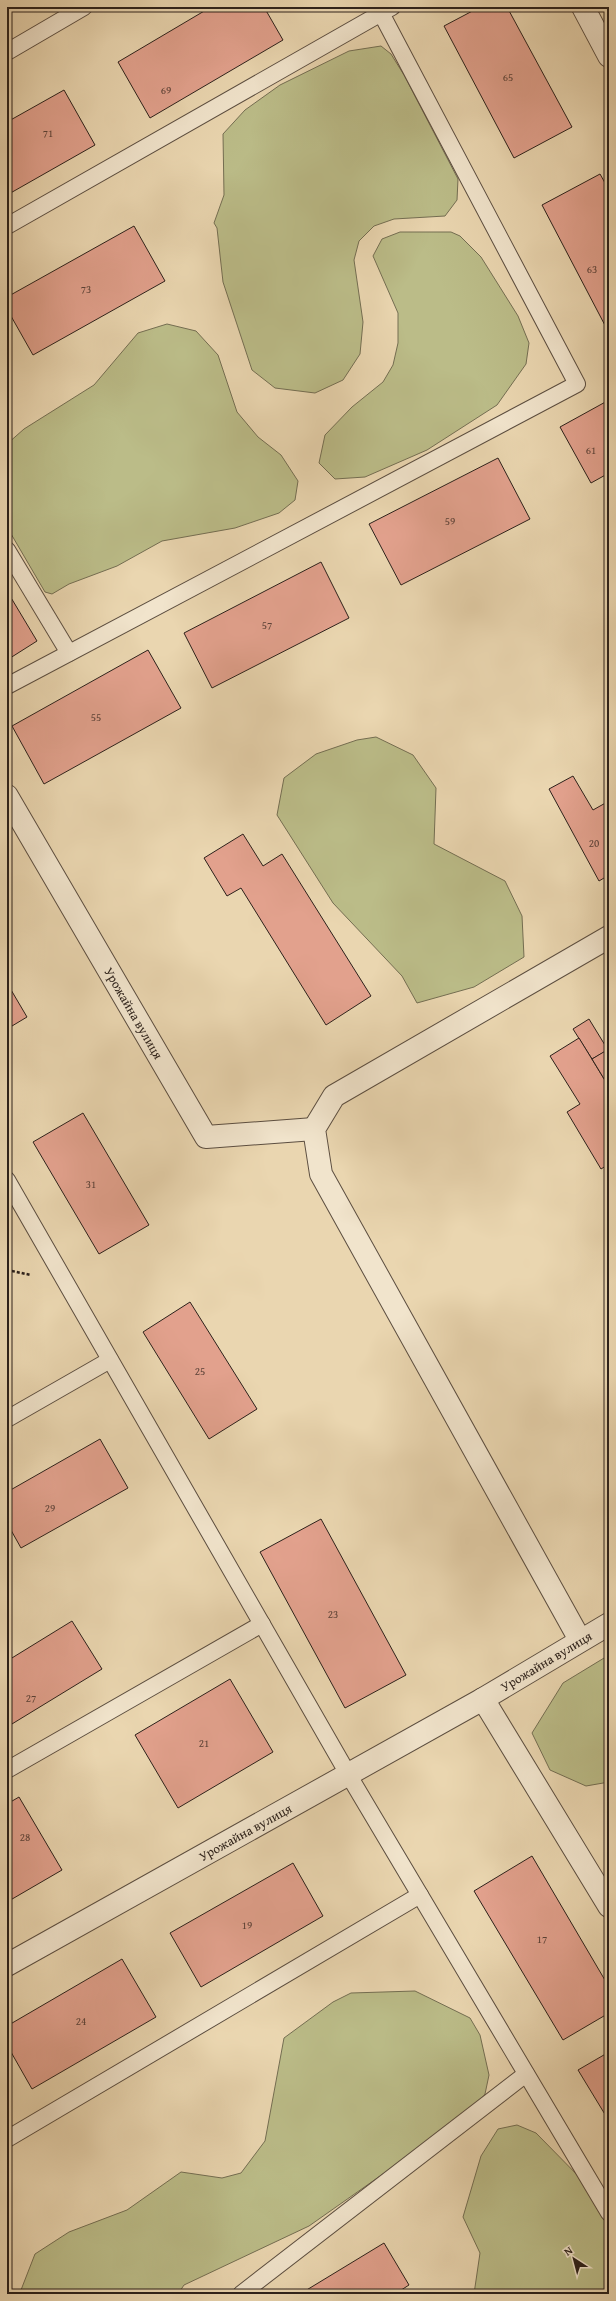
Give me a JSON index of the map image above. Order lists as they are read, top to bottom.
{
  "streets": {
    "street": ["Урожайна вулиця"]
  },
  "house_numbers": [
    "65",
    "69",
    "71",
    "63",
    "73",
    "61",
    "59",
    "57",
    "55",
    "20",
    "31",
    "25",
    "29",
    "23",
    "27",
    "21",
    "28",
    "19",
    "17",
    "24"
  ],
  "north": "top left"
}
